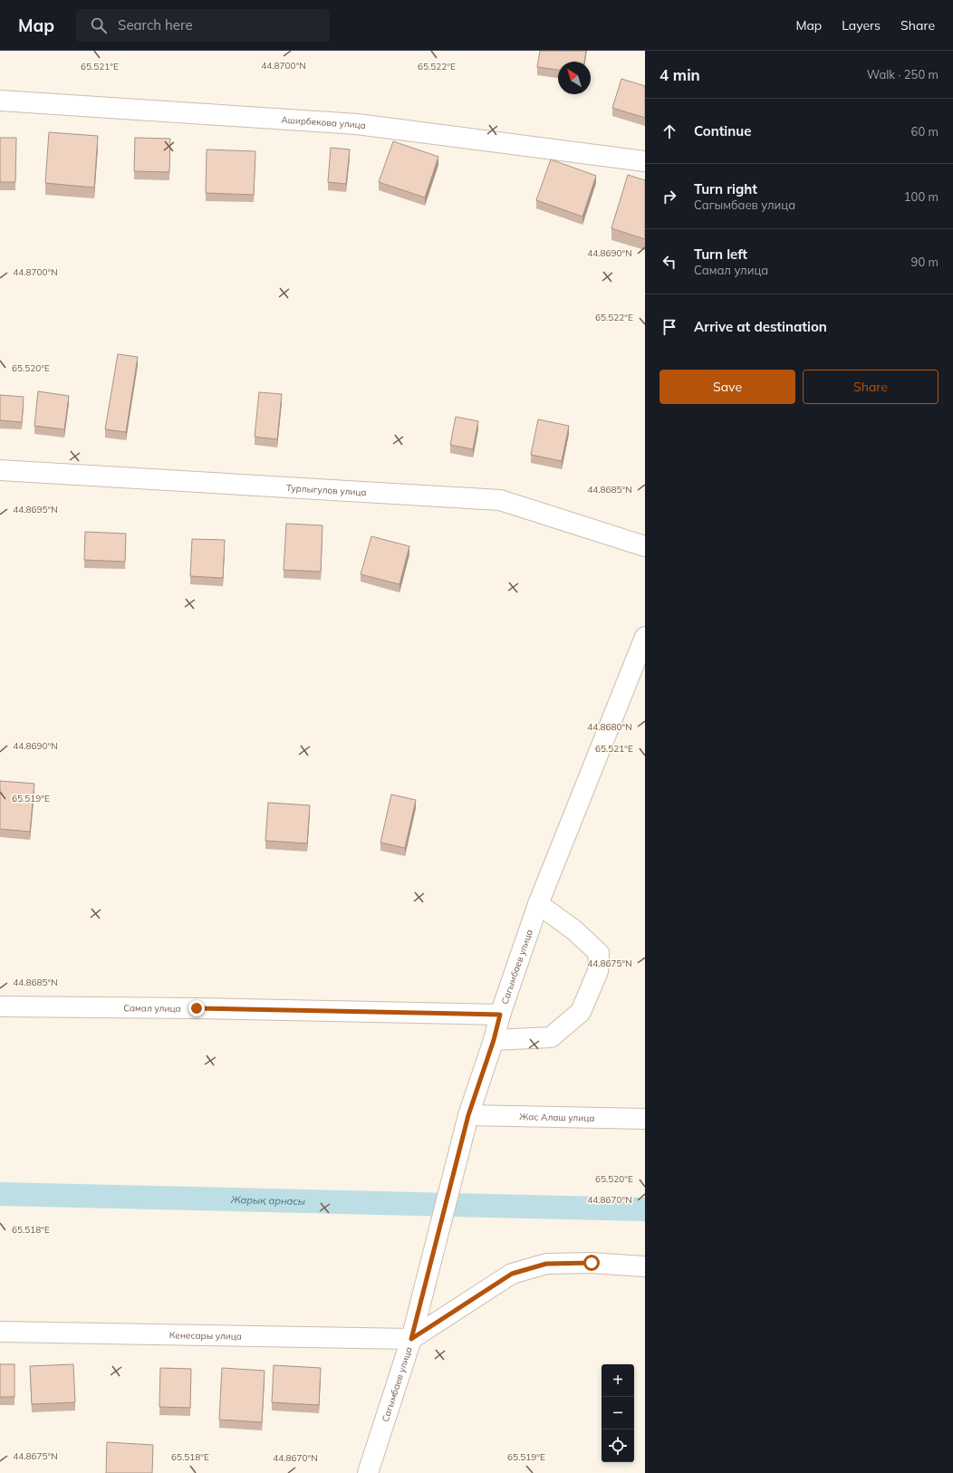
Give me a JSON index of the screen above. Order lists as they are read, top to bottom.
{
  "streets": {
    "street": [
      "Аширбекова улица",
      "Турлыгулов улица",
      "Сагымбаев улица",
      "Самал улица",
      "Жас Алаш улица",
      "Кенесары улица"
    ]
  },
  "crossings": [
    ["Сагымбаев улица", "Самал улица"],
    ["Сагымбаев улица", "Жас Алаш улица"],
    ["Сагымбаев улица", "Кенесары улица"]
  ],
  "water": ["Жарық арнасы"],
  "north": "top left",
  "page": {
    "header": "Map",
    "search": "Search here",
    "nav": ["Map", "Layers", "Share"],
    "heading": ["4 min", "Walk · 250 m"],
    "list": [
      ["Continue", "60 m"],
      ["Turn right", "Сагымбаев улица", "100 m"],
      ["Turn left", "Самал улица", "90 m"],
      "Arrive at destination"
    ],
    "buttons": ["Save", "Share"],
    "map_buttons": ["+", "−"]
  },
  "coordinates": [
    "44.8700°N",
    "65.521°E",
    "65.522°E",
    "44.8690°N",
    "65.520°E",
    "44.8685°N",
    "44.8695°N",
    "44.8680°N",
    "65.519°E",
    "44.8675°N",
    "44.8670°N",
    "65.518°E"
  ]
}
